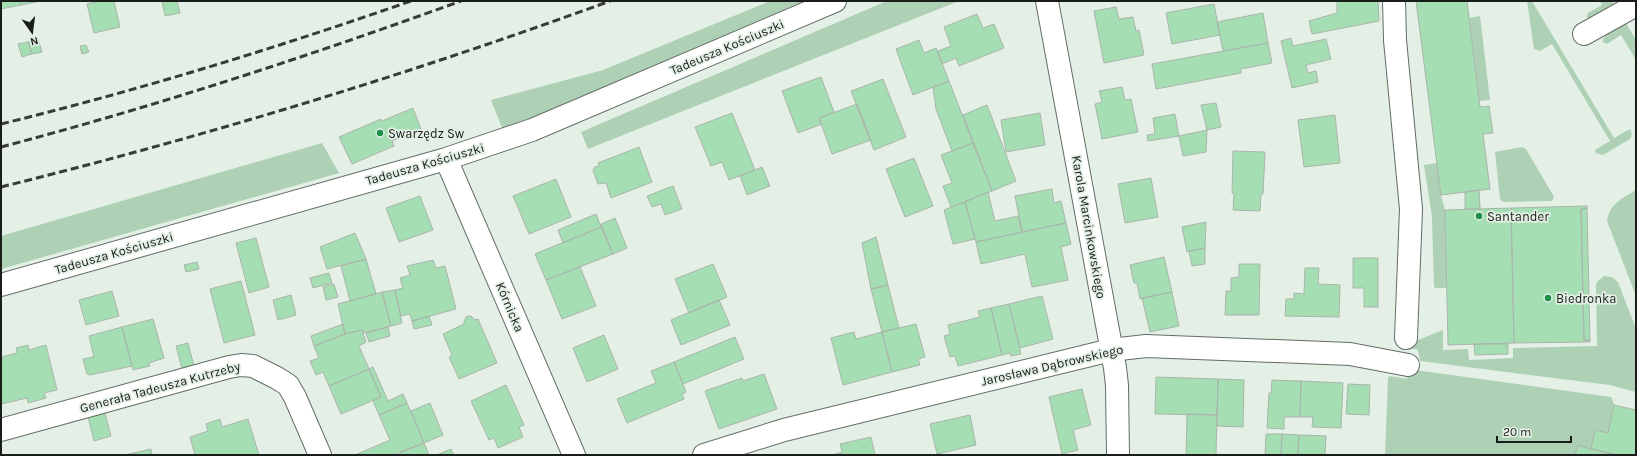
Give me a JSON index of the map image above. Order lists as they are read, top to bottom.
{
  "streets": {
    "street": [
      "Tadeusza Kościuszki",
      "Karola Marcinkowskiego",
      "Kórnicka",
      "Jarosława Dąbrowskiego",
      "Generała Tadeusza Kutrzeby"
    ]
  },
  "crossings": [
    ["Tadeusza Kościuszki", "Kórnicka"],
    ["Karola Marcinkowskiego", "Jarosława Dąbrowskiego"]
  ],
  "places": ["Swarzędz Sw", "Santander", "Biedronka"],
  "scale_bar": "20 m",
  "north": "bottom"
}
